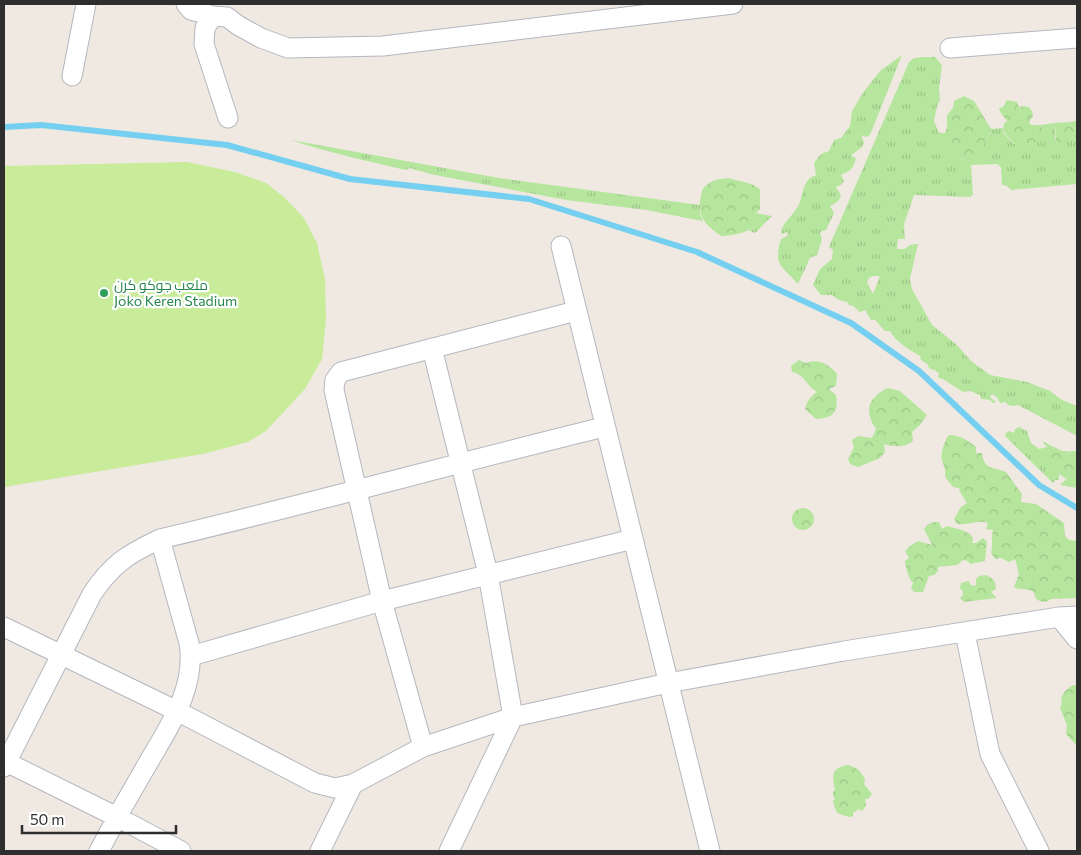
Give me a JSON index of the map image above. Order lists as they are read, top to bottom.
{
  "places": ["ملعب جوكو كرن Joko Keren Stadium"],
  "scale_bar": "50 m"
}
